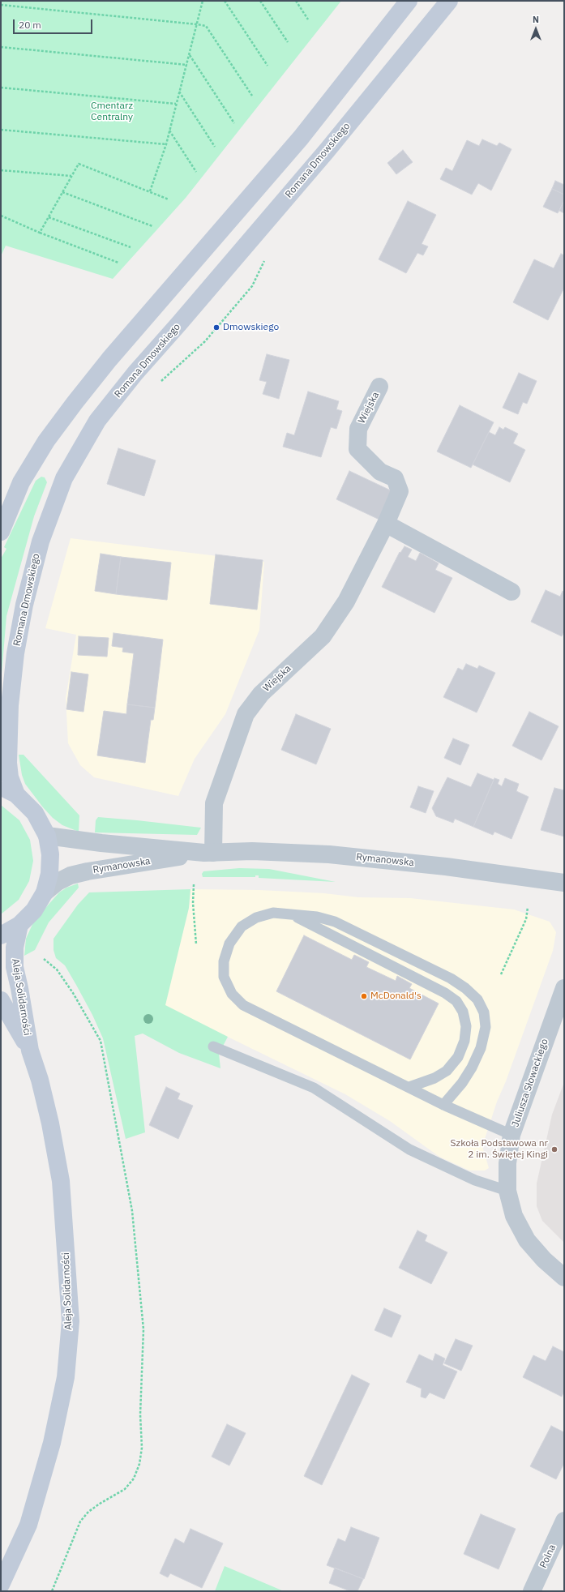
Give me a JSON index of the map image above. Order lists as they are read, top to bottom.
{
  "streets": {
    "main road": ["Romana Dmowskiego", "Aleja Solidarności"],
    "street": [
      "Wiejska",
      "Rymanowska",
      "Juliusza Słowackiego",
      "Polna"
    ]
  },
  "crossings": [
    ["Wiejska", "Rymanowska"]
  ],
  "parks": ["Cmentarz Centralny"],
  "places": ["Dmowskiego", "McDonald's", "Szkoła Podstawowa nr 2 im. Świętej Kingi"],
  "scale_bar": "20 m",
  "north": "top"
}
